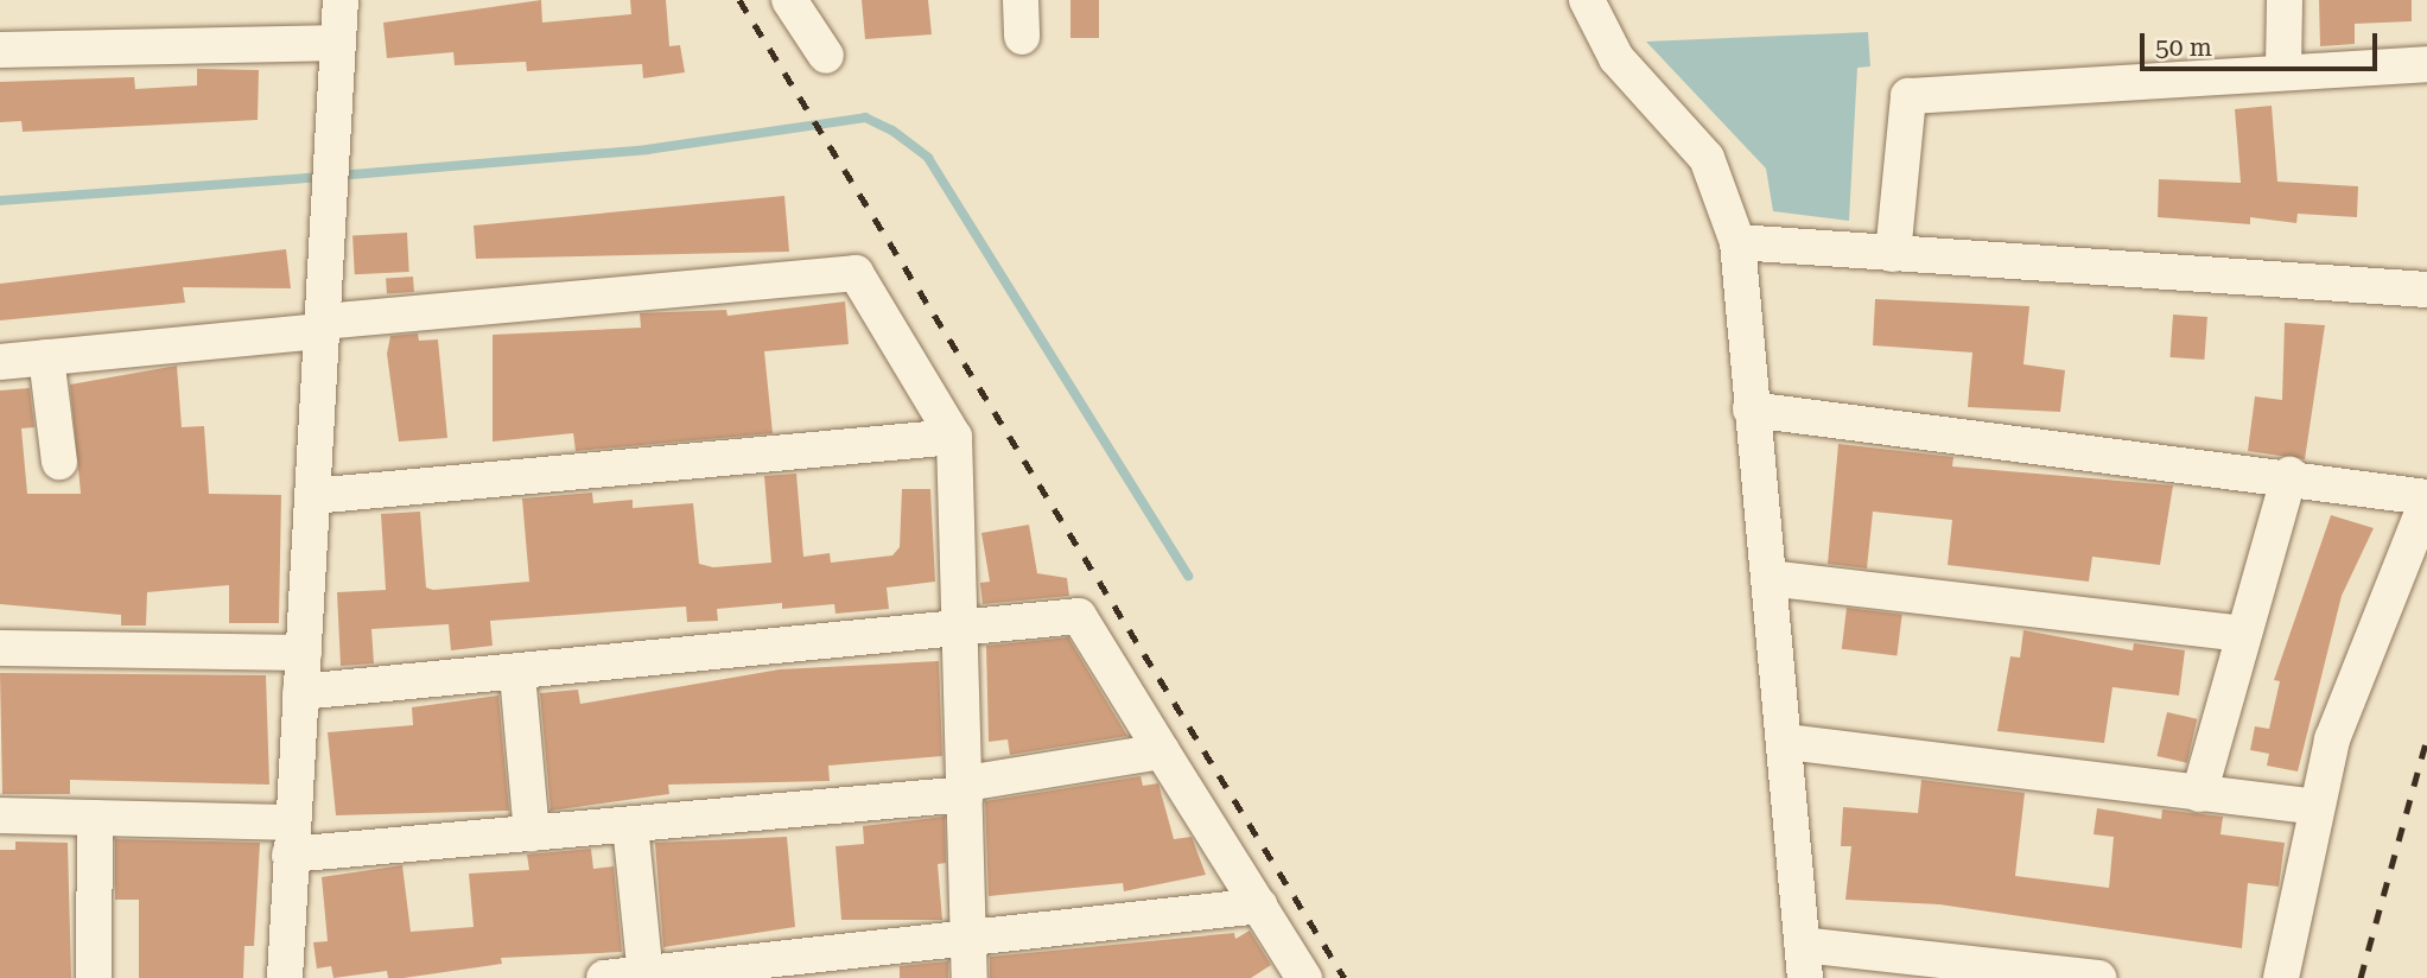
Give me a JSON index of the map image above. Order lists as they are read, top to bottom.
{
  "scale_bar": "50 m"
}
